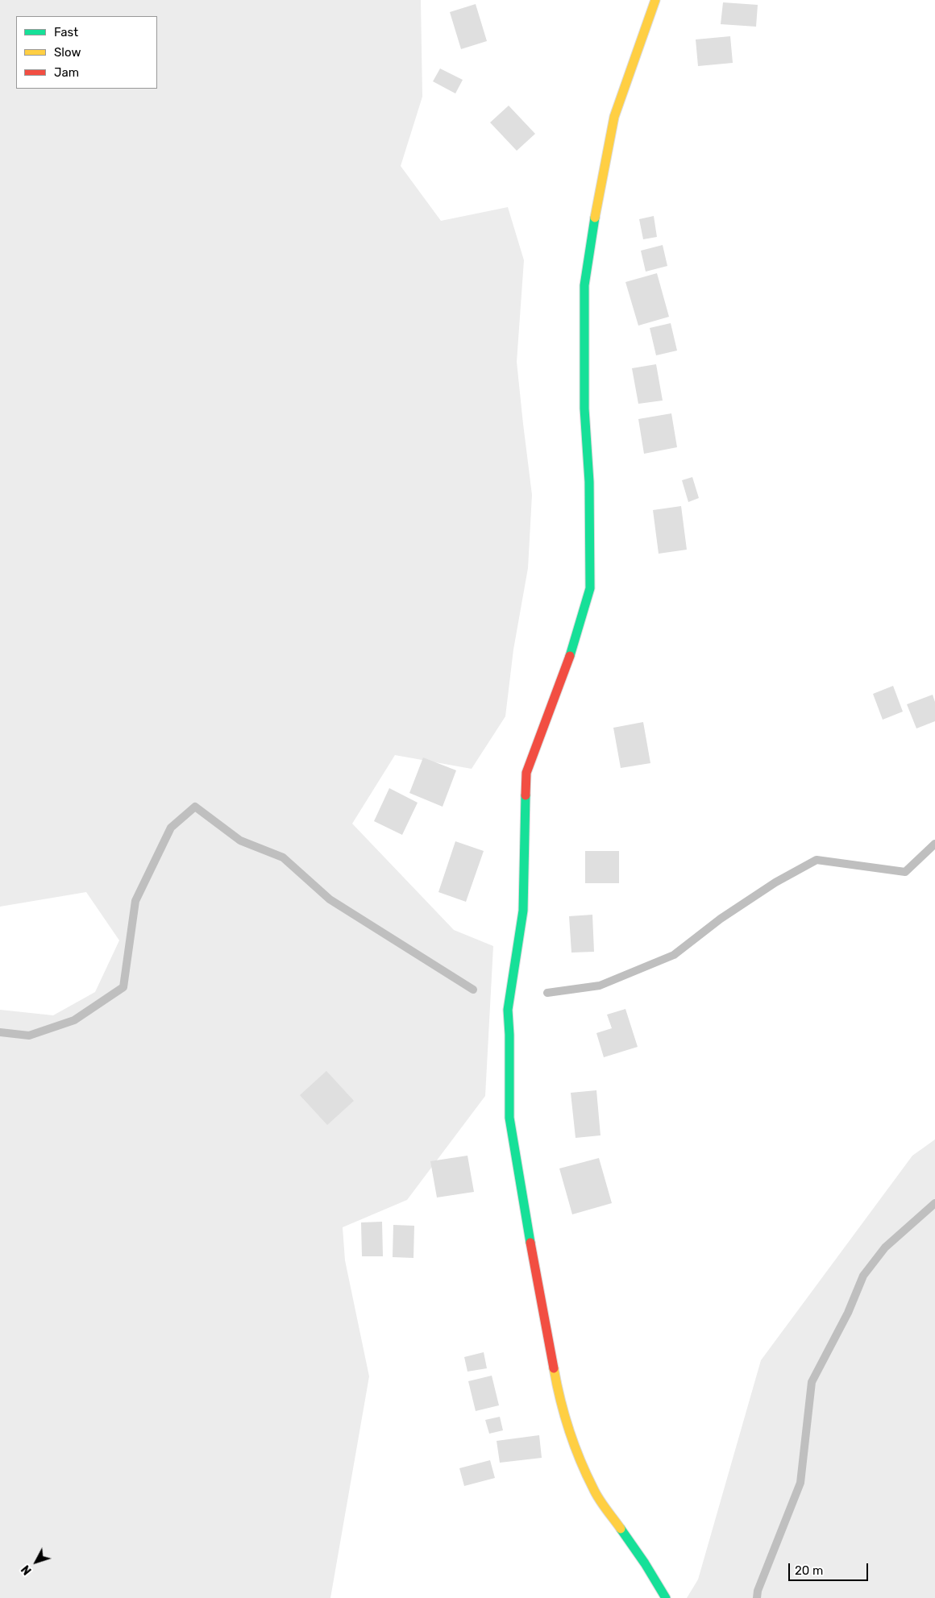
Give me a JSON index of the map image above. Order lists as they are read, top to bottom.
{
  "legend": ["Fast", "Slow", "Jam"],
  "scale_bar": "20 m",
  "north": "bottom left"
}
